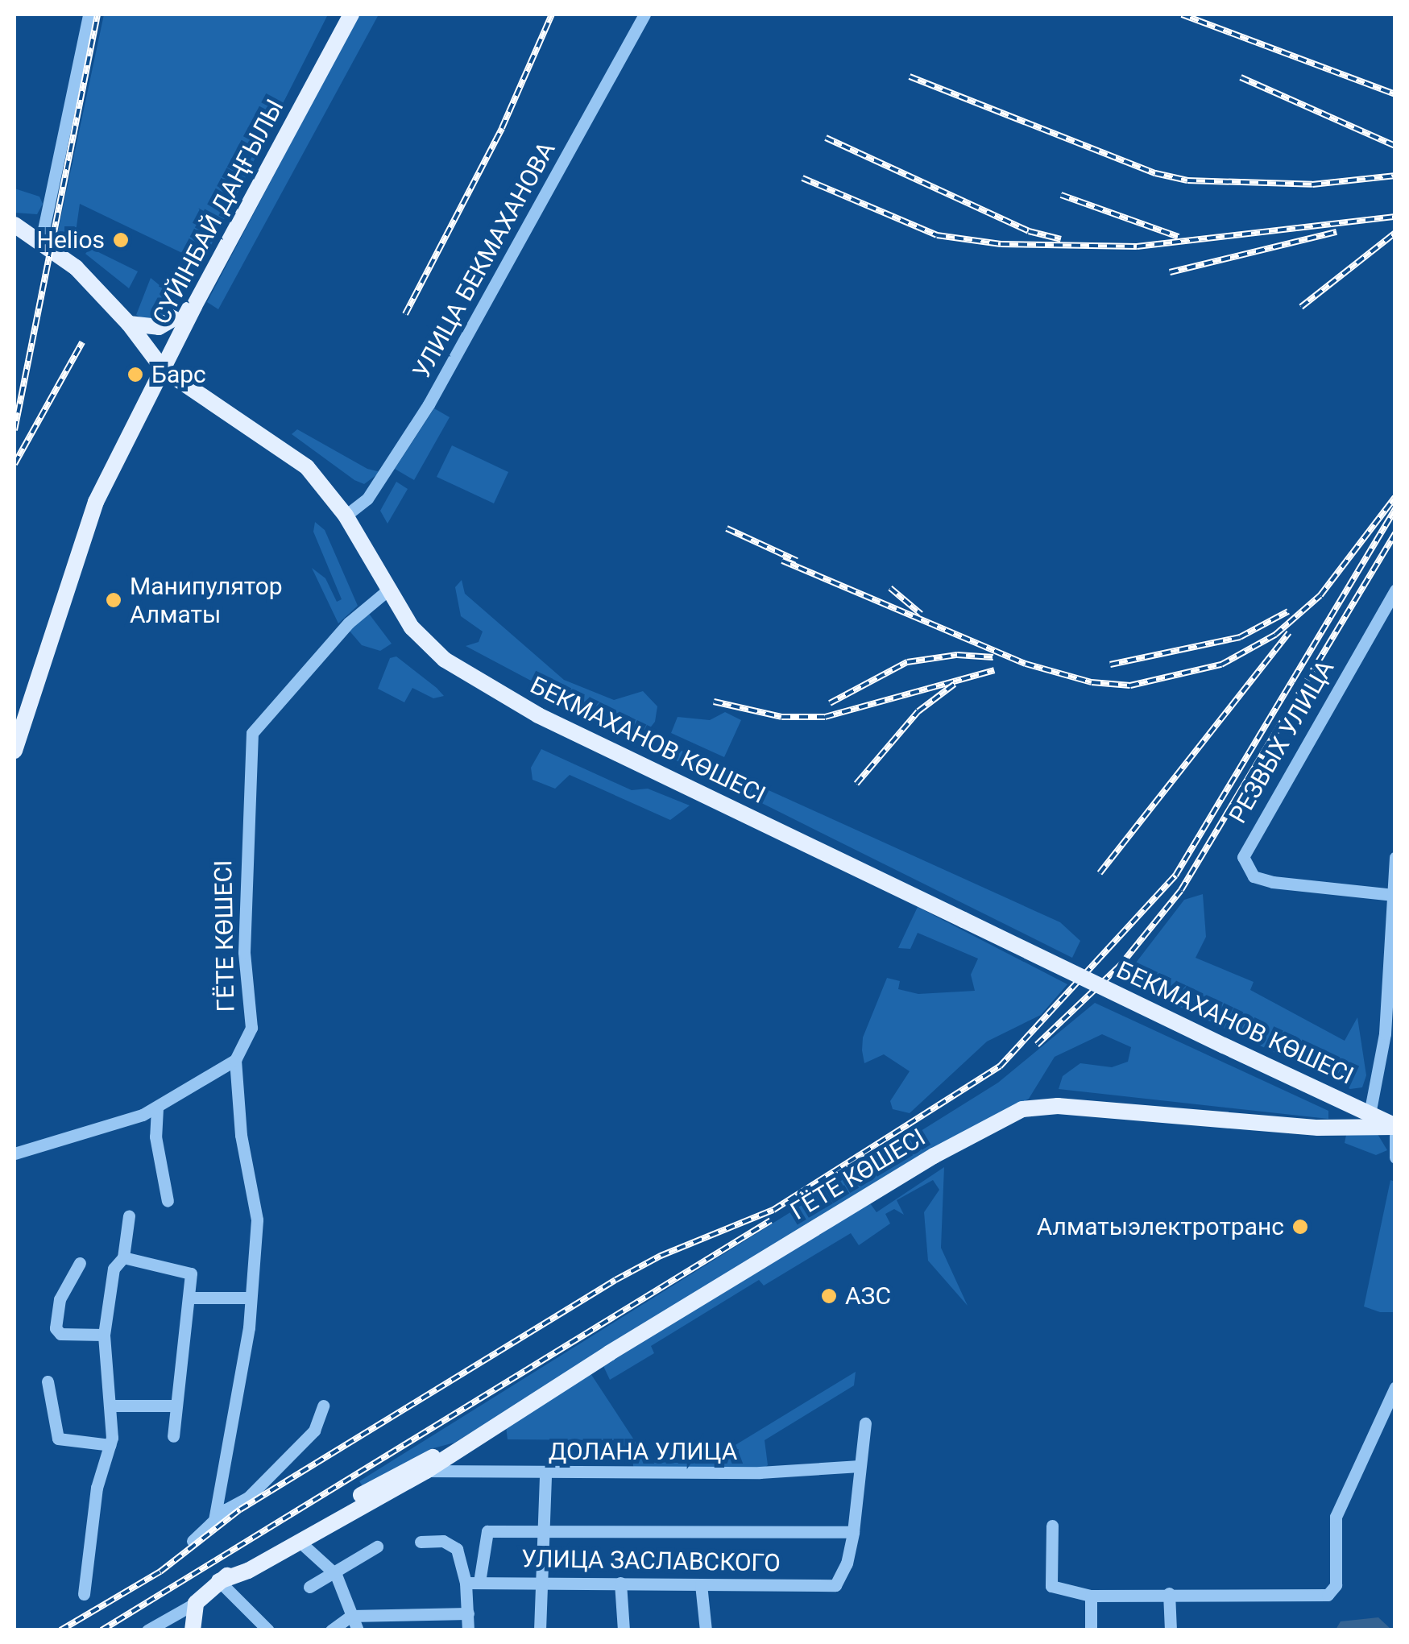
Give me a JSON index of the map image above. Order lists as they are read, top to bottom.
{
  "streets": {
    "main road": ["СҮЙІНБАЙ ДАҢҒЫЛЫ", "БЕКМАХАНОВ КӨШЕСІ", "ГЁТЕ КӨШЕСІ"],
    "street": [
      "УЛИЦА БЕКМАХАНОВА",
      "РЕЗВЫХ УЛИЦА",
      "ДОЛАНА УЛИЦА",
      "УЛИЦА ЗАСЛАВСКОГО"
    ]
  },
  "crossings": [
    ["СҮЙІНБАЙ ДАҢҒЫЛЫ", "БЕКМАХАНОВ КӨШЕСІ"],
    ["УЛИЦА БЕКМАХАНОВА", "БЕКМАХАНОВ КӨШЕСІ"],
    ["БЕКМАХАНОВ КӨШЕСІ", "ГЁТЕ КӨШЕСІ"],
    ["ГЁТЕ КӨШЕСІ", "ДОЛАНА УЛИЦА"]
  ],
  "places": [
    "Helios",
    "Барс",
    "Манипулятор Алматы",
    "Алматыэлектротранс",
    "АЗС"
  ]
}
